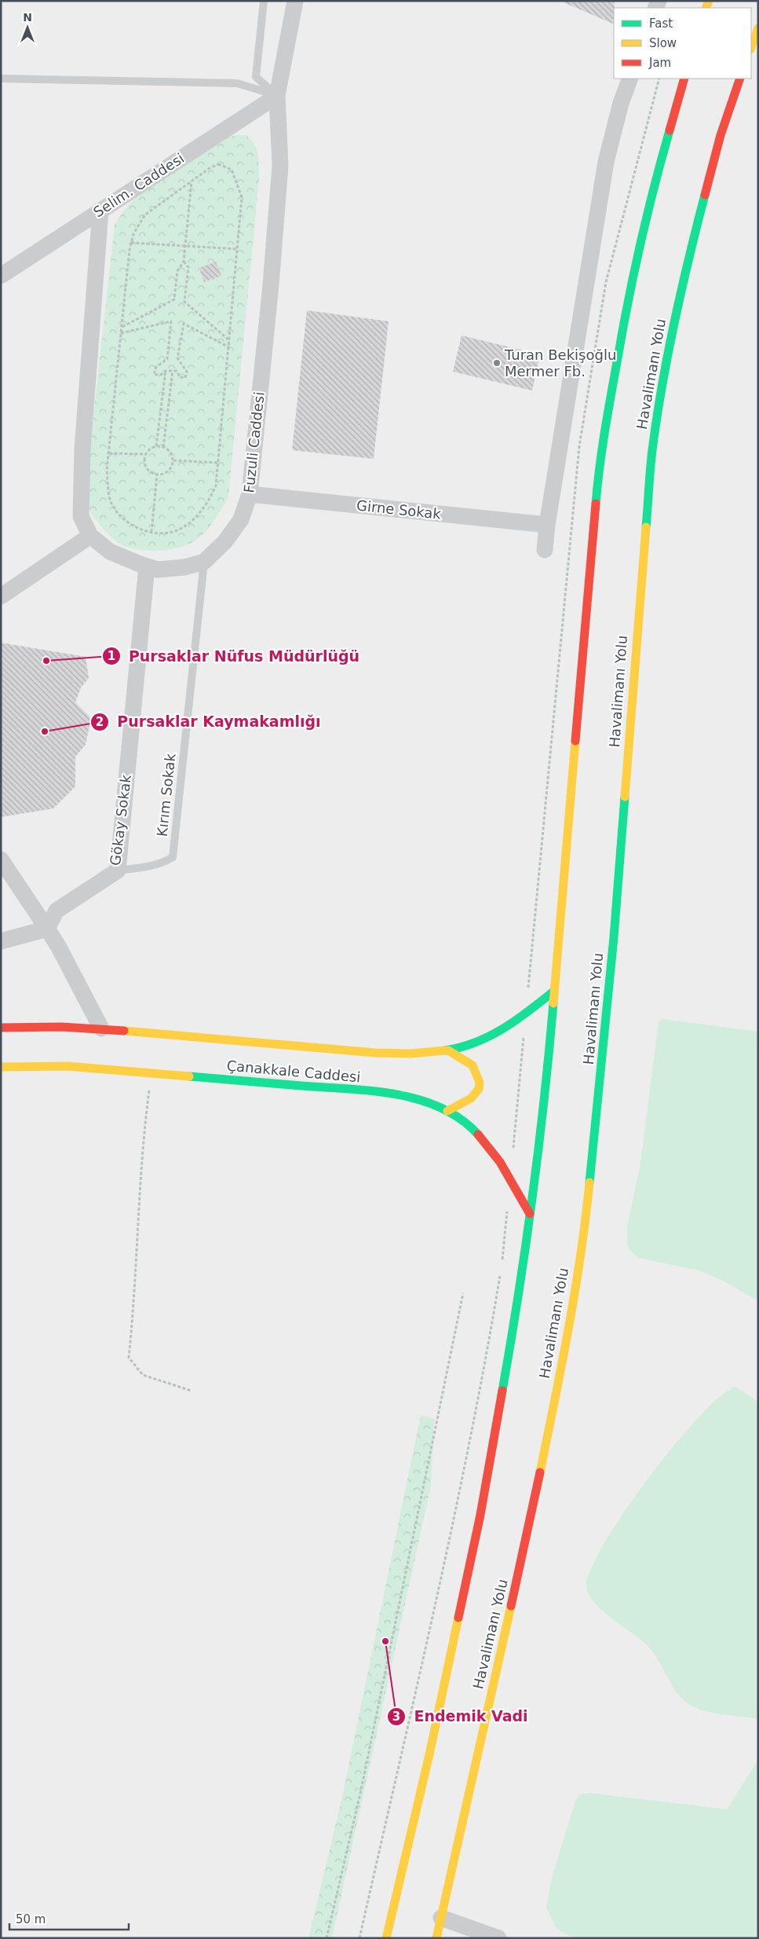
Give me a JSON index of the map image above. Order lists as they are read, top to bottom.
{
  "streets": {
    "main road": ["Havalimanı Yolu", "Çanakkale Caddesi"],
    "street": [
      "Selim. Caddesi",
      "Fuzuli Caddesi",
      "Girne Sokak",
      "Gökay Sokak"
    ],
    "lane": ["Kırım Sokak"]
  },
  "crossings": [
    ["Selim. Caddesi", "Fuzuli Caddesi"],
    ["Fuzuli Caddesi", "Girne Sokak"],
    ["Fuzuli Caddesi", "Kırım Sokak"],
    ["Fuzuli Caddesi", "Gökay Sokak"],
    ["Kırım Sokak", "Gökay Sokak"]
  ],
  "places": [
    "Turan Bekişoğlu Mermer Fb.",
    "Pursaklar Nüfus Müdürlüğü",
    "Pursaklar Kaymakamlığı",
    "Endemik Vadi"
  ],
  "legend": ["Fast", "Slow", "Jam"],
  "scale_bar": "50 m",
  "north": "top"
}
